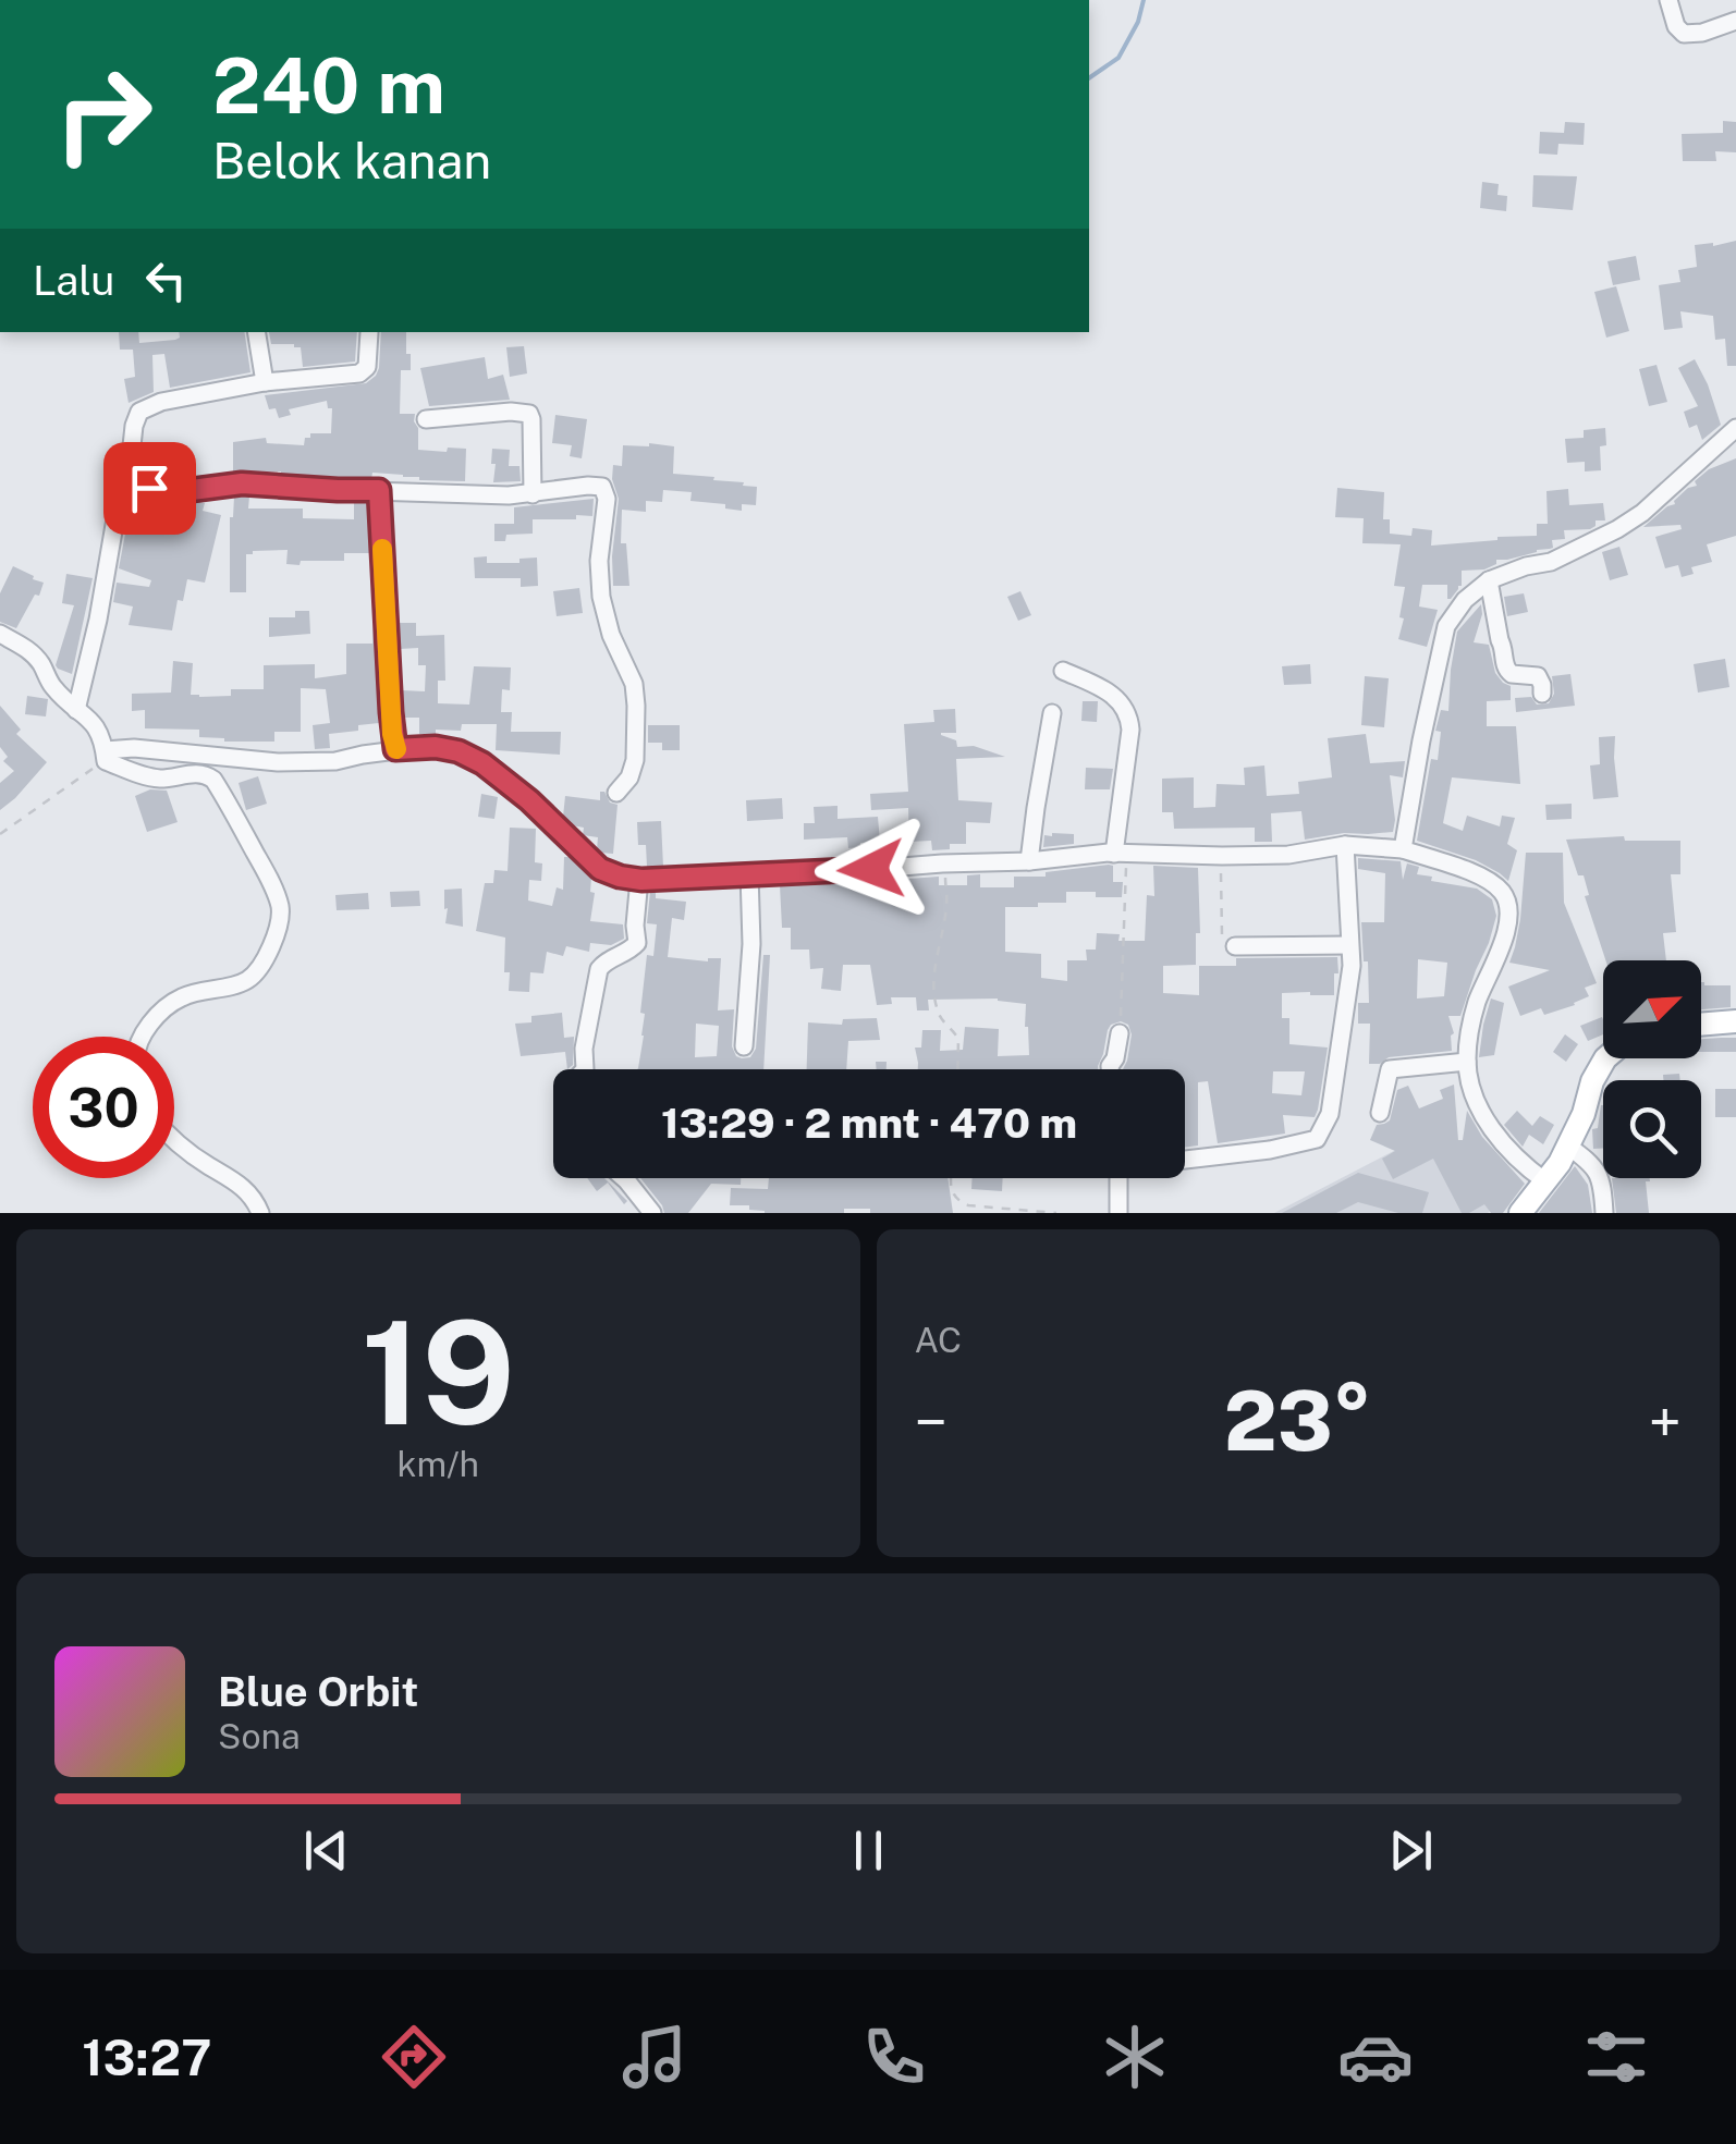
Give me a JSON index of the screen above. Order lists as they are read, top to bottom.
{
  "north": "top right",
  "page": {
    "turn": ["240 m", "Belok kanan"],
    "then": "Lalu",
    "limit": "30",
    "trip": "13:29 · 2 mnt · 470 m",
    "tile": [
      ["19", "km/h"],
      "AC"
    ],
    "heat": ["−", "23°", "+"],
    "song": ["Blue Orbit", "Sona"],
    "tabs": "13:27"
  }
}
